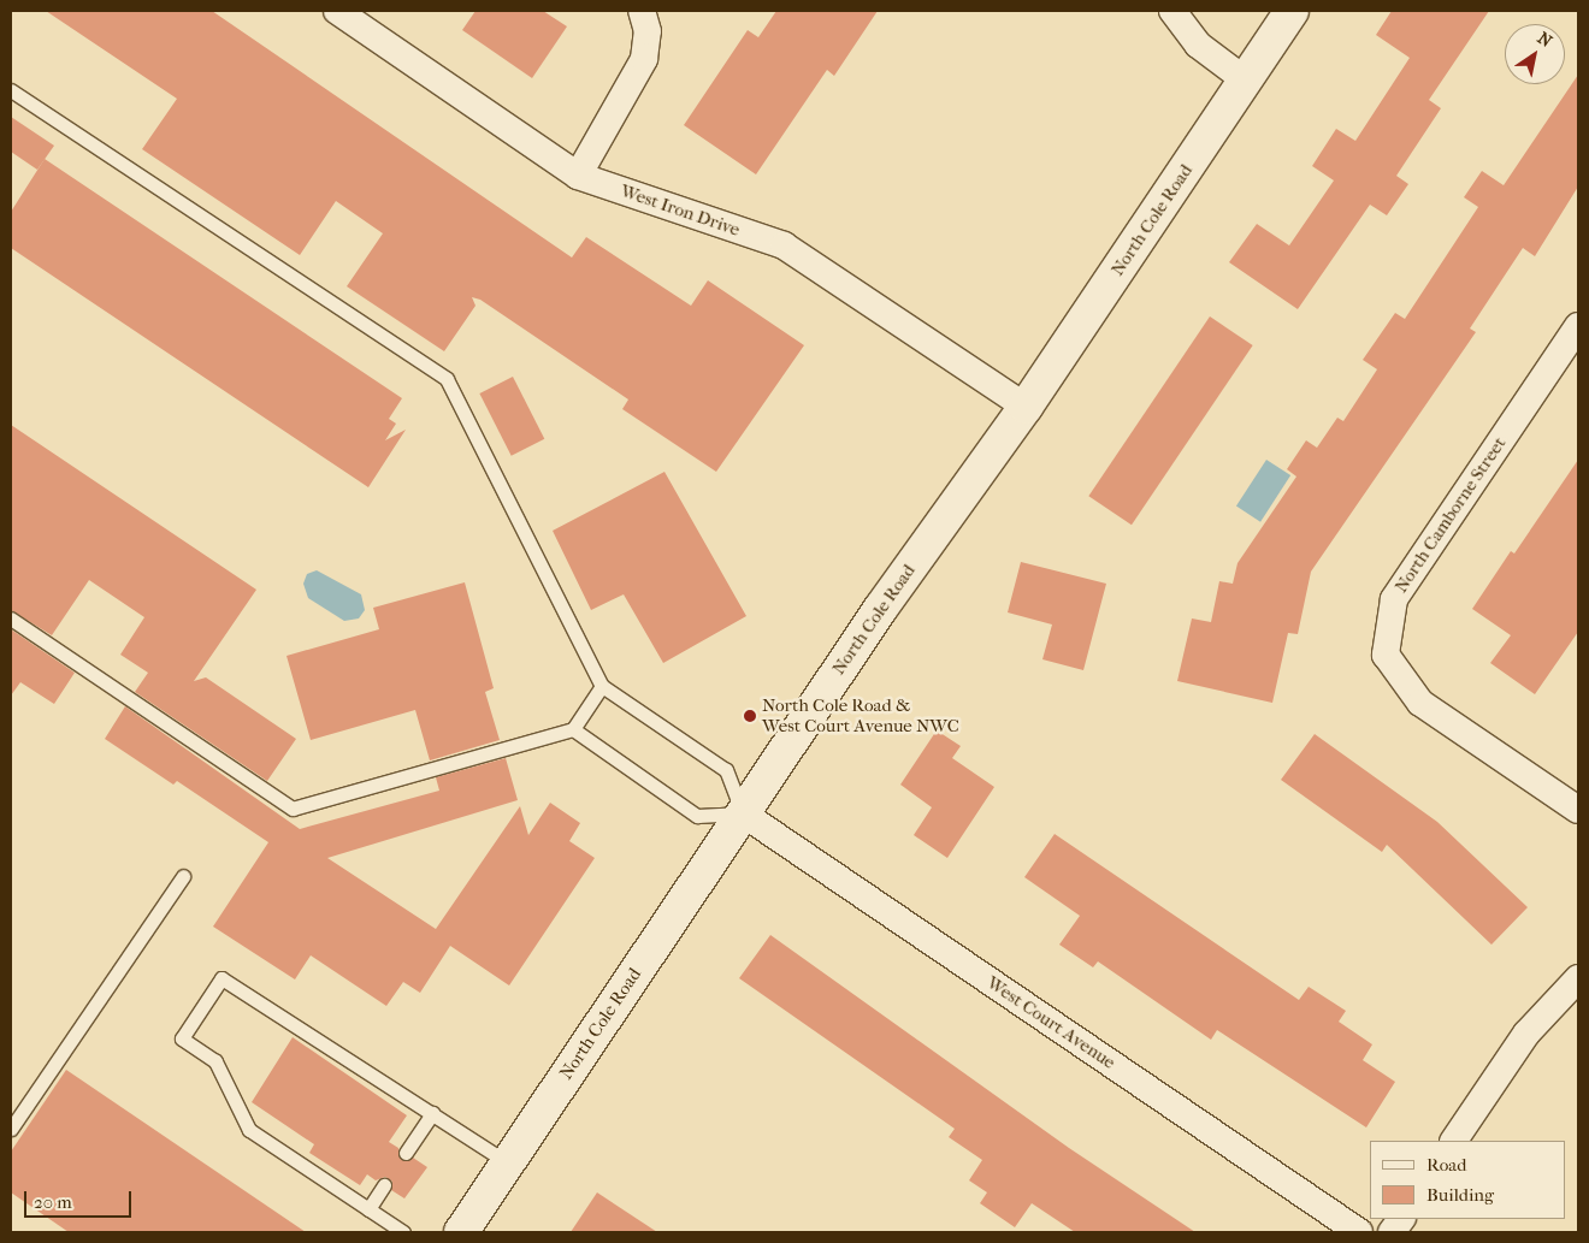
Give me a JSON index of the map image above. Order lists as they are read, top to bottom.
{
  "streets": {
    "main road": ["North Cole Road"],
    "street": ["West Iron Drive", "North Camborne Street", "West Court Avenue"]
  },
  "crossings": [
    ["West Iron Drive", "North Cole Road"],
    ["North Cole Road", "West Court Avenue"]
  ],
  "places": ["North Cole Road & West Court Avenue NWC"],
  "legend": ["Road", "Building"],
  "scale_bar": "20 m",
  "north": "top right"
}
